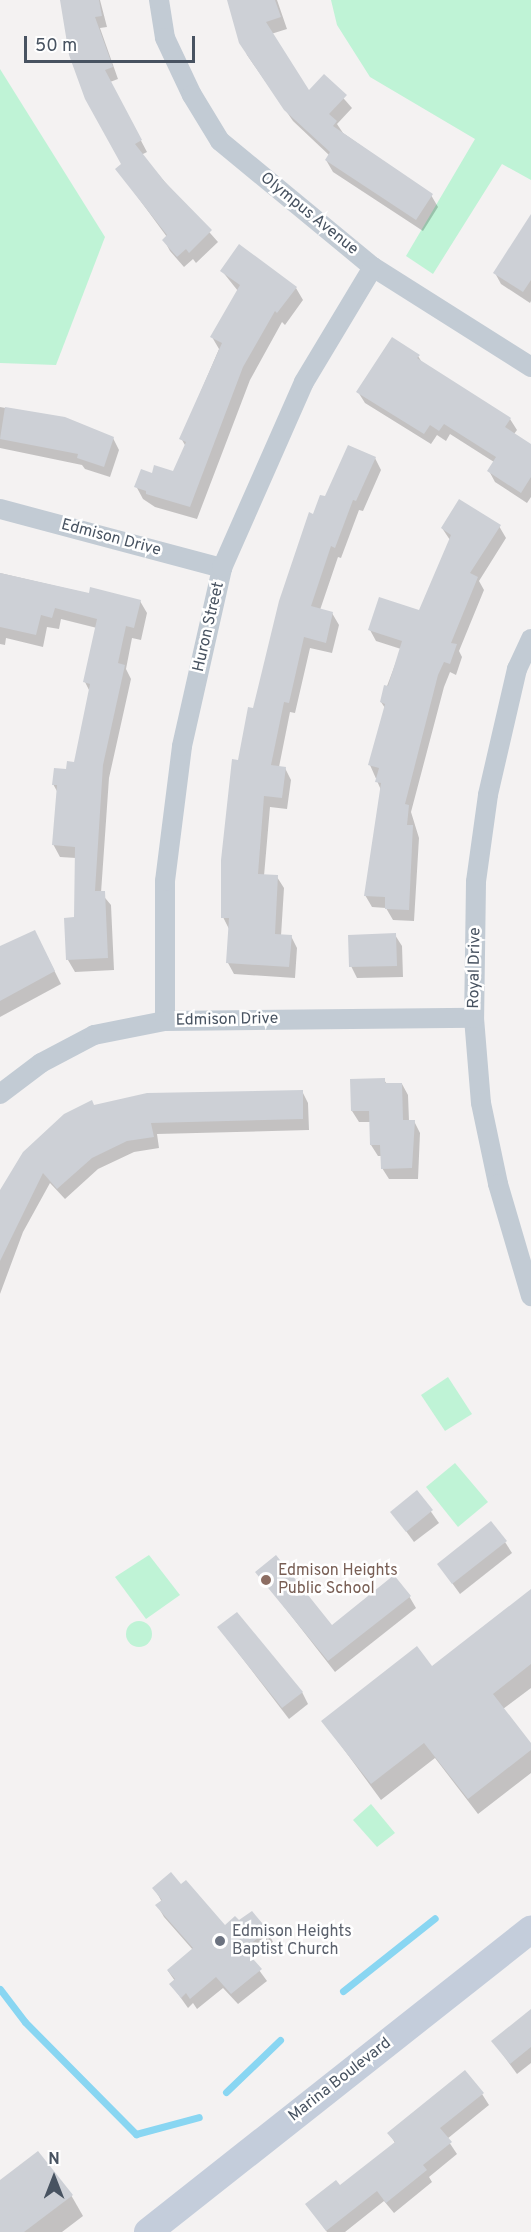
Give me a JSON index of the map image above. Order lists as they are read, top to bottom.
{
  "streets": {
    "street": [
      "Olympus Avenue",
      "Edmison Drive",
      "Huron Street",
      "Royal Drive",
      "Marina Boulevard"
    ]
  },
  "crossings": [
    ["Olympus Avenue", "Huron Street"],
    ["Edmison Drive", "Huron Street"],
    ["Edmison Drive", "Royal Drive"]
  ],
  "places": ["Edmison Heights Public School", "Edmison Heights Baptist Church"],
  "scale_bar": "50 m",
  "north": "top"
}
